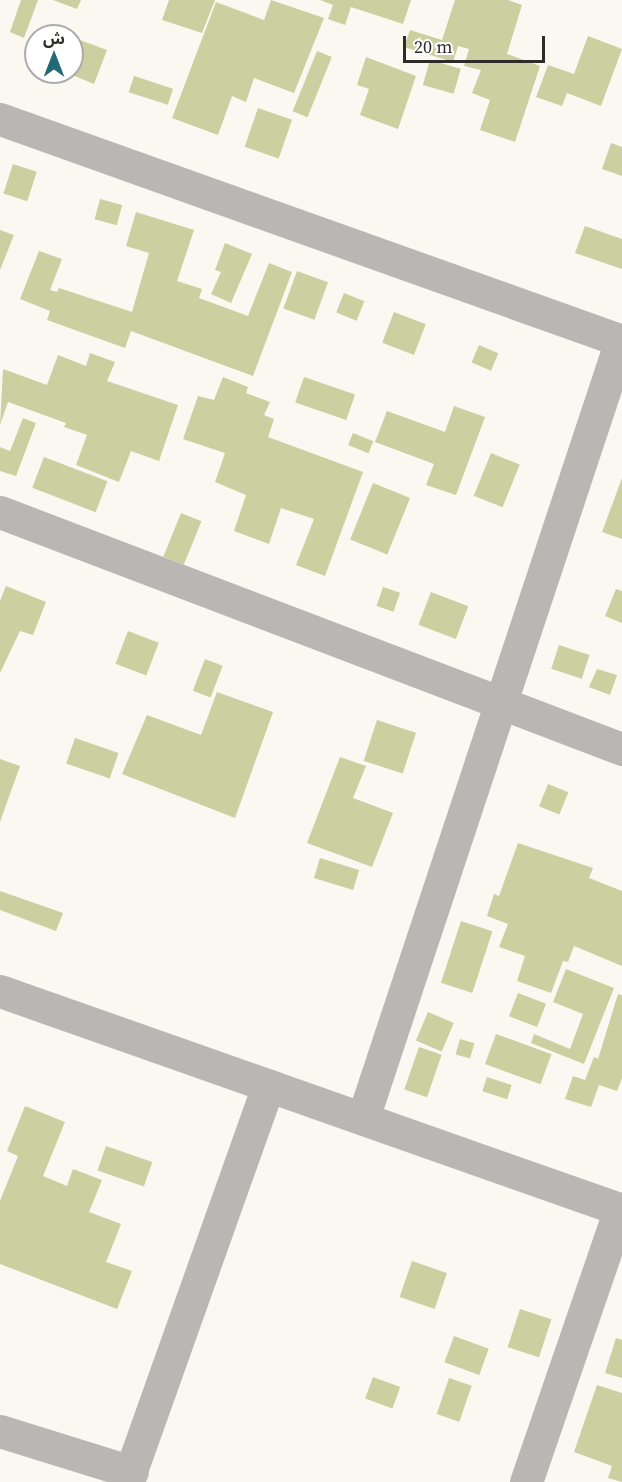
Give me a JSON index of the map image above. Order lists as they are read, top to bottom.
{
  "scale_bar": "20 m",
  "north": "top"
}
